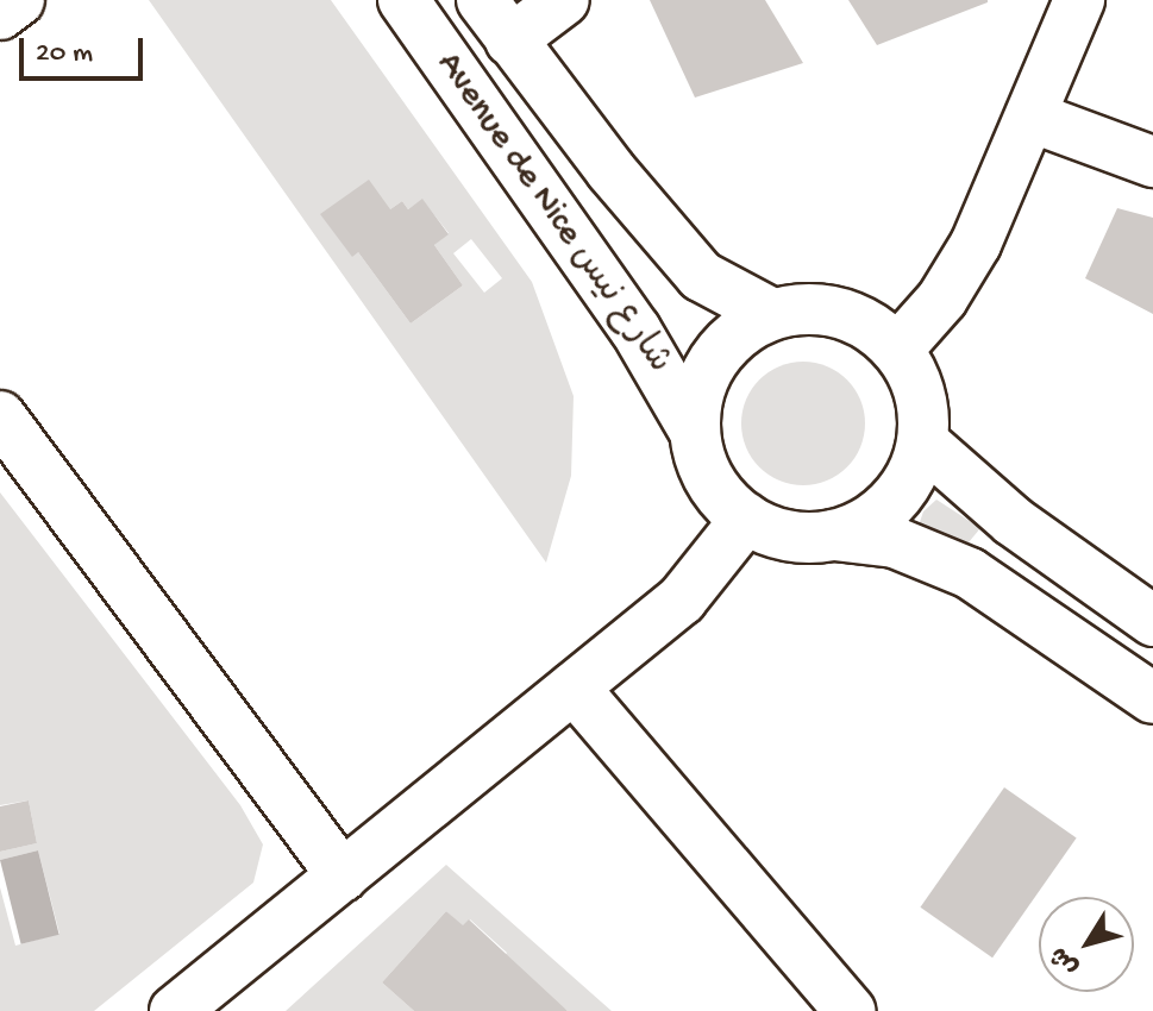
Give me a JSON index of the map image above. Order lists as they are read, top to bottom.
{
  "streets": {
    "street": ["Avenue de Nice شارع نيس"]
  },
  "scale_bar": "20 m",
  "north": "bottom left"
}
